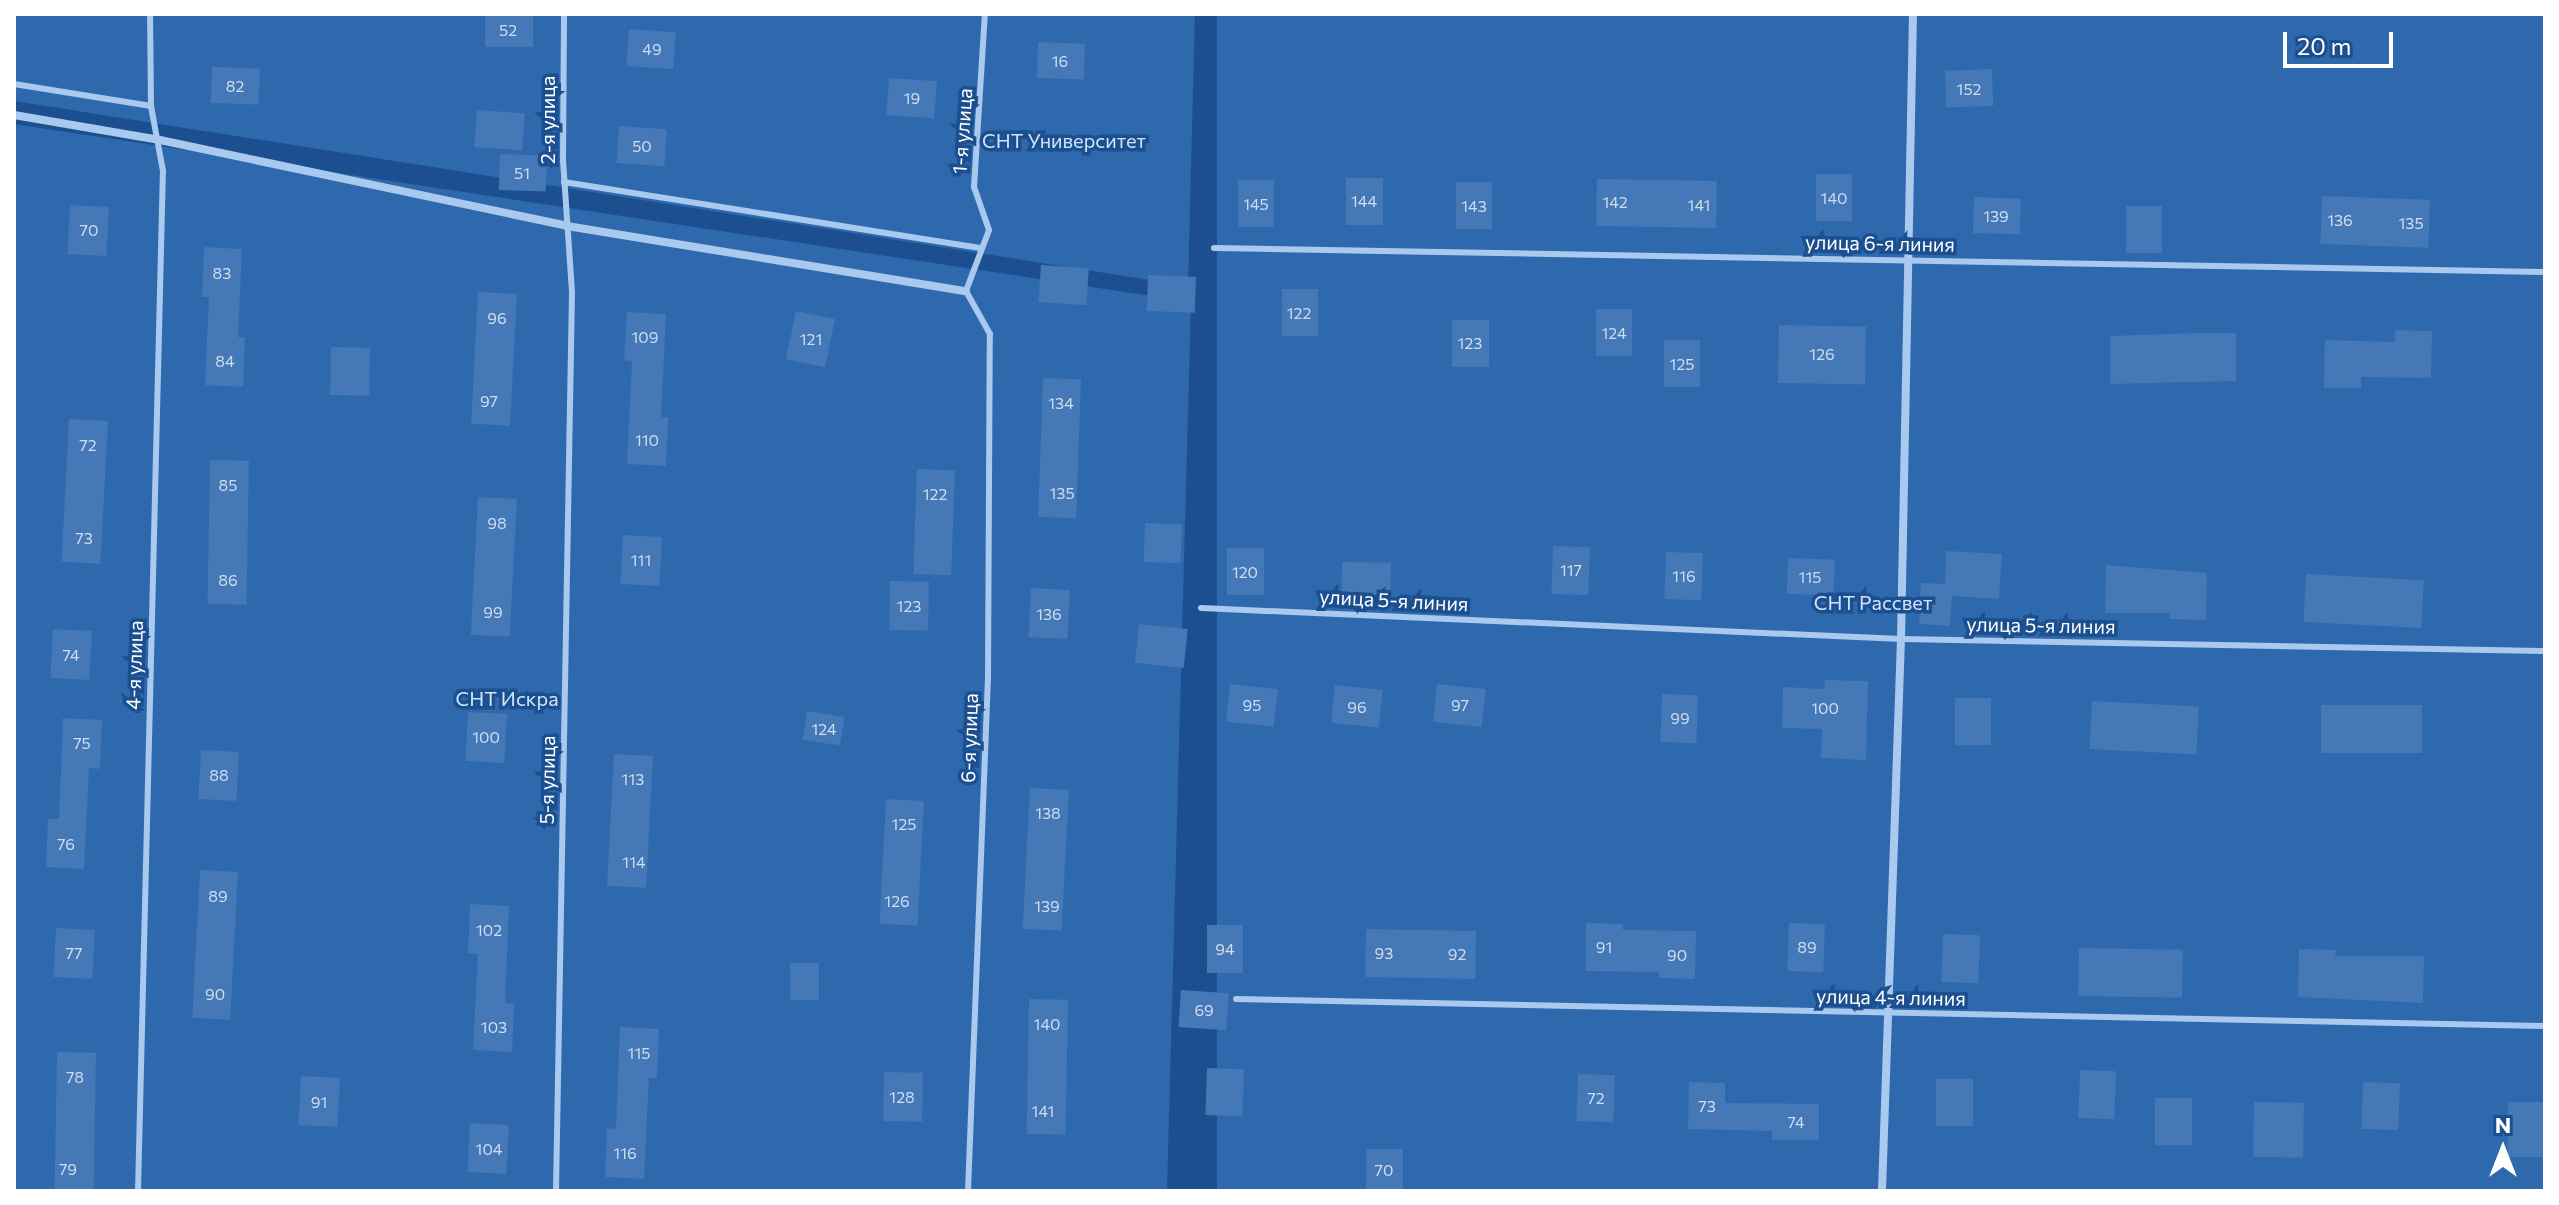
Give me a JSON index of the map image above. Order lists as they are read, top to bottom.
{
  "streets": {
    "lane": [
      "2-я улица",
      "1-я улица",
      "улица 6-я линия",
      "улица 5-я линия",
      "4-я улица",
      "6-я улица",
      "5-я улица",
      "улица 4-я линия"
    ]
  },
  "crossings": [
    ["2-я улица", "5-я улица"],
    ["1-я улица", "6-я улица"]
  ],
  "parks": ["СНТ Университет", "СНТ Рассвет", "СНТ Искра"],
  "house_numbers": [
    "52",
    "49",
    "16",
    "82",
    "152",
    "19",
    "50",
    "51",
    "140",
    "144",
    "142",
    "145",
    "141",
    "143",
    "139",
    "136",
    "135",
    "70",
    "83",
    "122",
    "96",
    "124",
    "109",
    "121",
    "123",
    "126",
    "84",
    "125",
    "97",
    "134",
    "110",
    "72",
    "85",
    "135",
    "122",
    "98",
    "73",
    "111",
    "117",
    "120",
    "116",
    "115",
    "86",
    "123",
    "99",
    "136",
    "74",
    "95",
    "97",
    "96",
    "100",
    "99",
    "124",
    "100",
    "75",
    "88",
    "113",
    "138",
    "125",
    "76",
    "114",
    "89",
    "126",
    "139",
    "102",
    "91",
    "89",
    "94",
    "77",
    "93",
    "92",
    "90",
    "90",
    "69",
    "140",
    "103",
    "115",
    "78",
    "128",
    "72",
    "91",
    "73",
    "141",
    "74",
    "104",
    "116",
    "79",
    "70"
  ],
  "scale_bar": "20 m",
  "north": "top"
}
